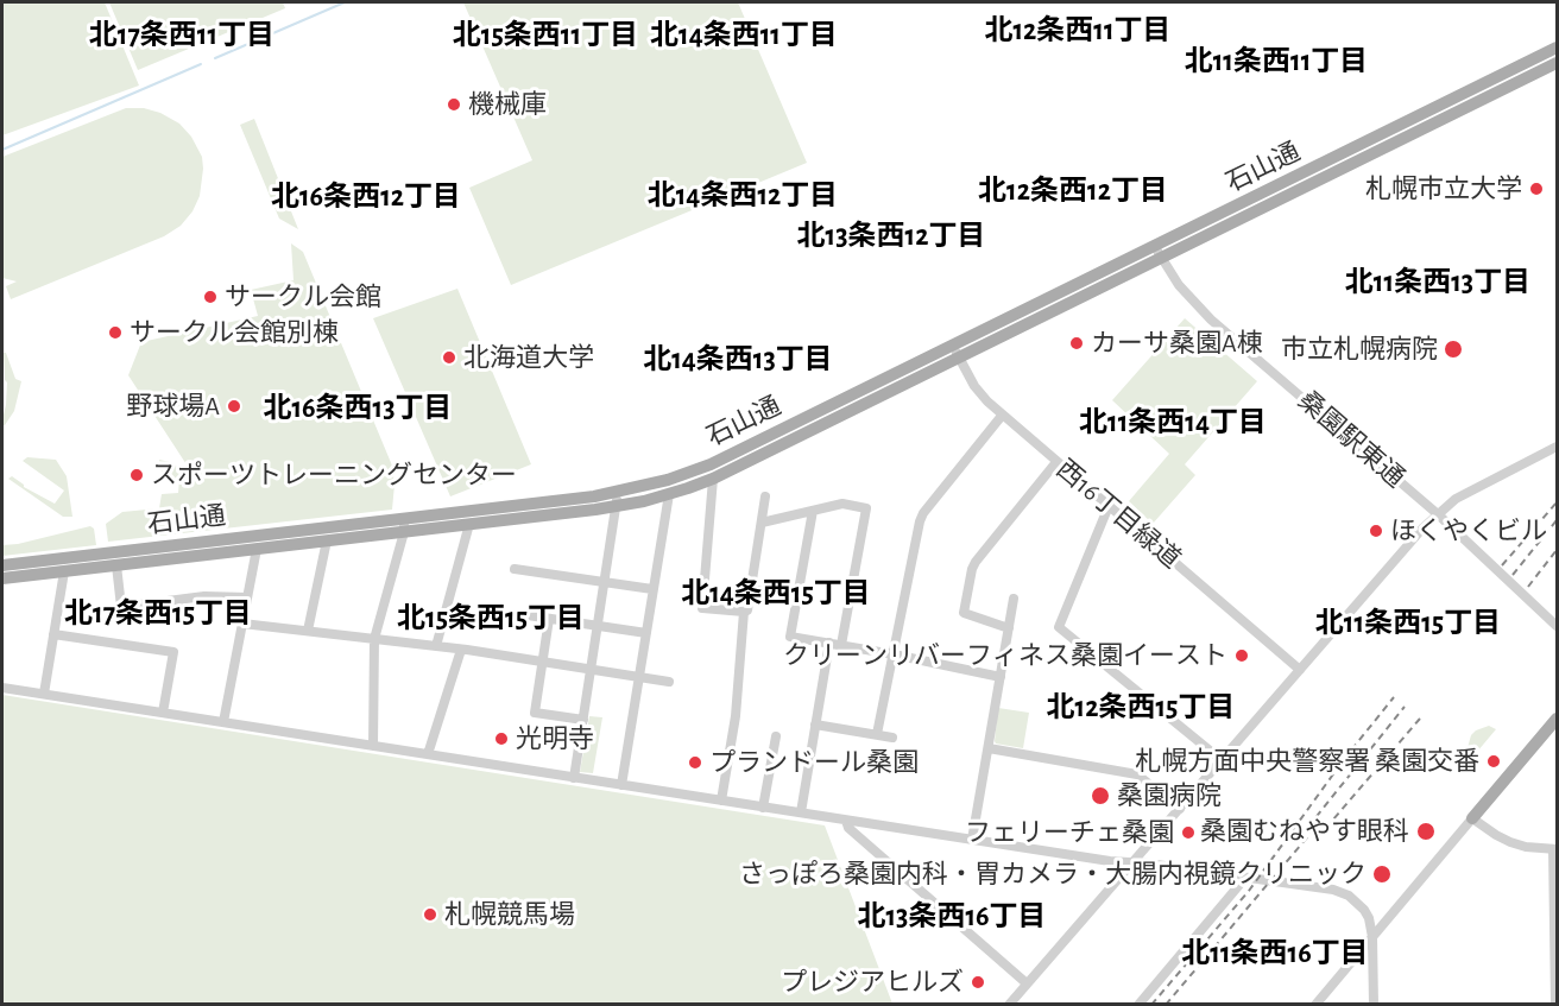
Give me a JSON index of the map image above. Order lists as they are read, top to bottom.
{
  "streets": {
    "main road": ["石山通"],
    "street": ["桑園駅東通", "西16丁目緑道"]
  },
  "crossings": [
    ["石山通", "桑園駅東通"],
    ["石山通", "西16丁目緑道"]
  ],
  "districts": [
    "北12条西11丁目",
    "北17条西11丁目",
    "北15条西11丁目",
    "北14条西11丁目",
    "北11条西11丁目",
    "北12条西12丁目",
    "北14条西12丁目",
    "北16条西12丁目",
    "北13条西12丁目",
    "北11条西13丁目",
    "北14条西13丁目",
    "北16条西13丁目",
    "北11条西14丁目",
    "北14条西15丁目",
    "北17条西15丁目",
    "北15条西15丁目",
    "北11条西15丁目",
    "北12条西15丁目",
    "北13条西16丁目",
    "北11条西16丁目"
  ],
  "places": [
    "機械庫",
    "札幌市立大学",
    "サークル会館",
    "サークル会館別棟",
    "カーサ桑園A棟",
    "市立札幌病院",
    "北海道大学",
    "野球場A",
    "スポーツトレーニングセンター",
    "ほくやくビル",
    "クリーンリバーフィネス桑園イースト",
    "光明寺",
    "札幌方面中央警察署 桑園交番",
    "プランドール桑園",
    "桑園病院",
    "桑園むねやす眼科",
    "フェリーチェ桑園",
    "さっぽろ桑園内科・胃カメラ・大腸内視鏡クリニック",
    "札幌競馬場",
    "プレジアヒルズ"
  ]
}
